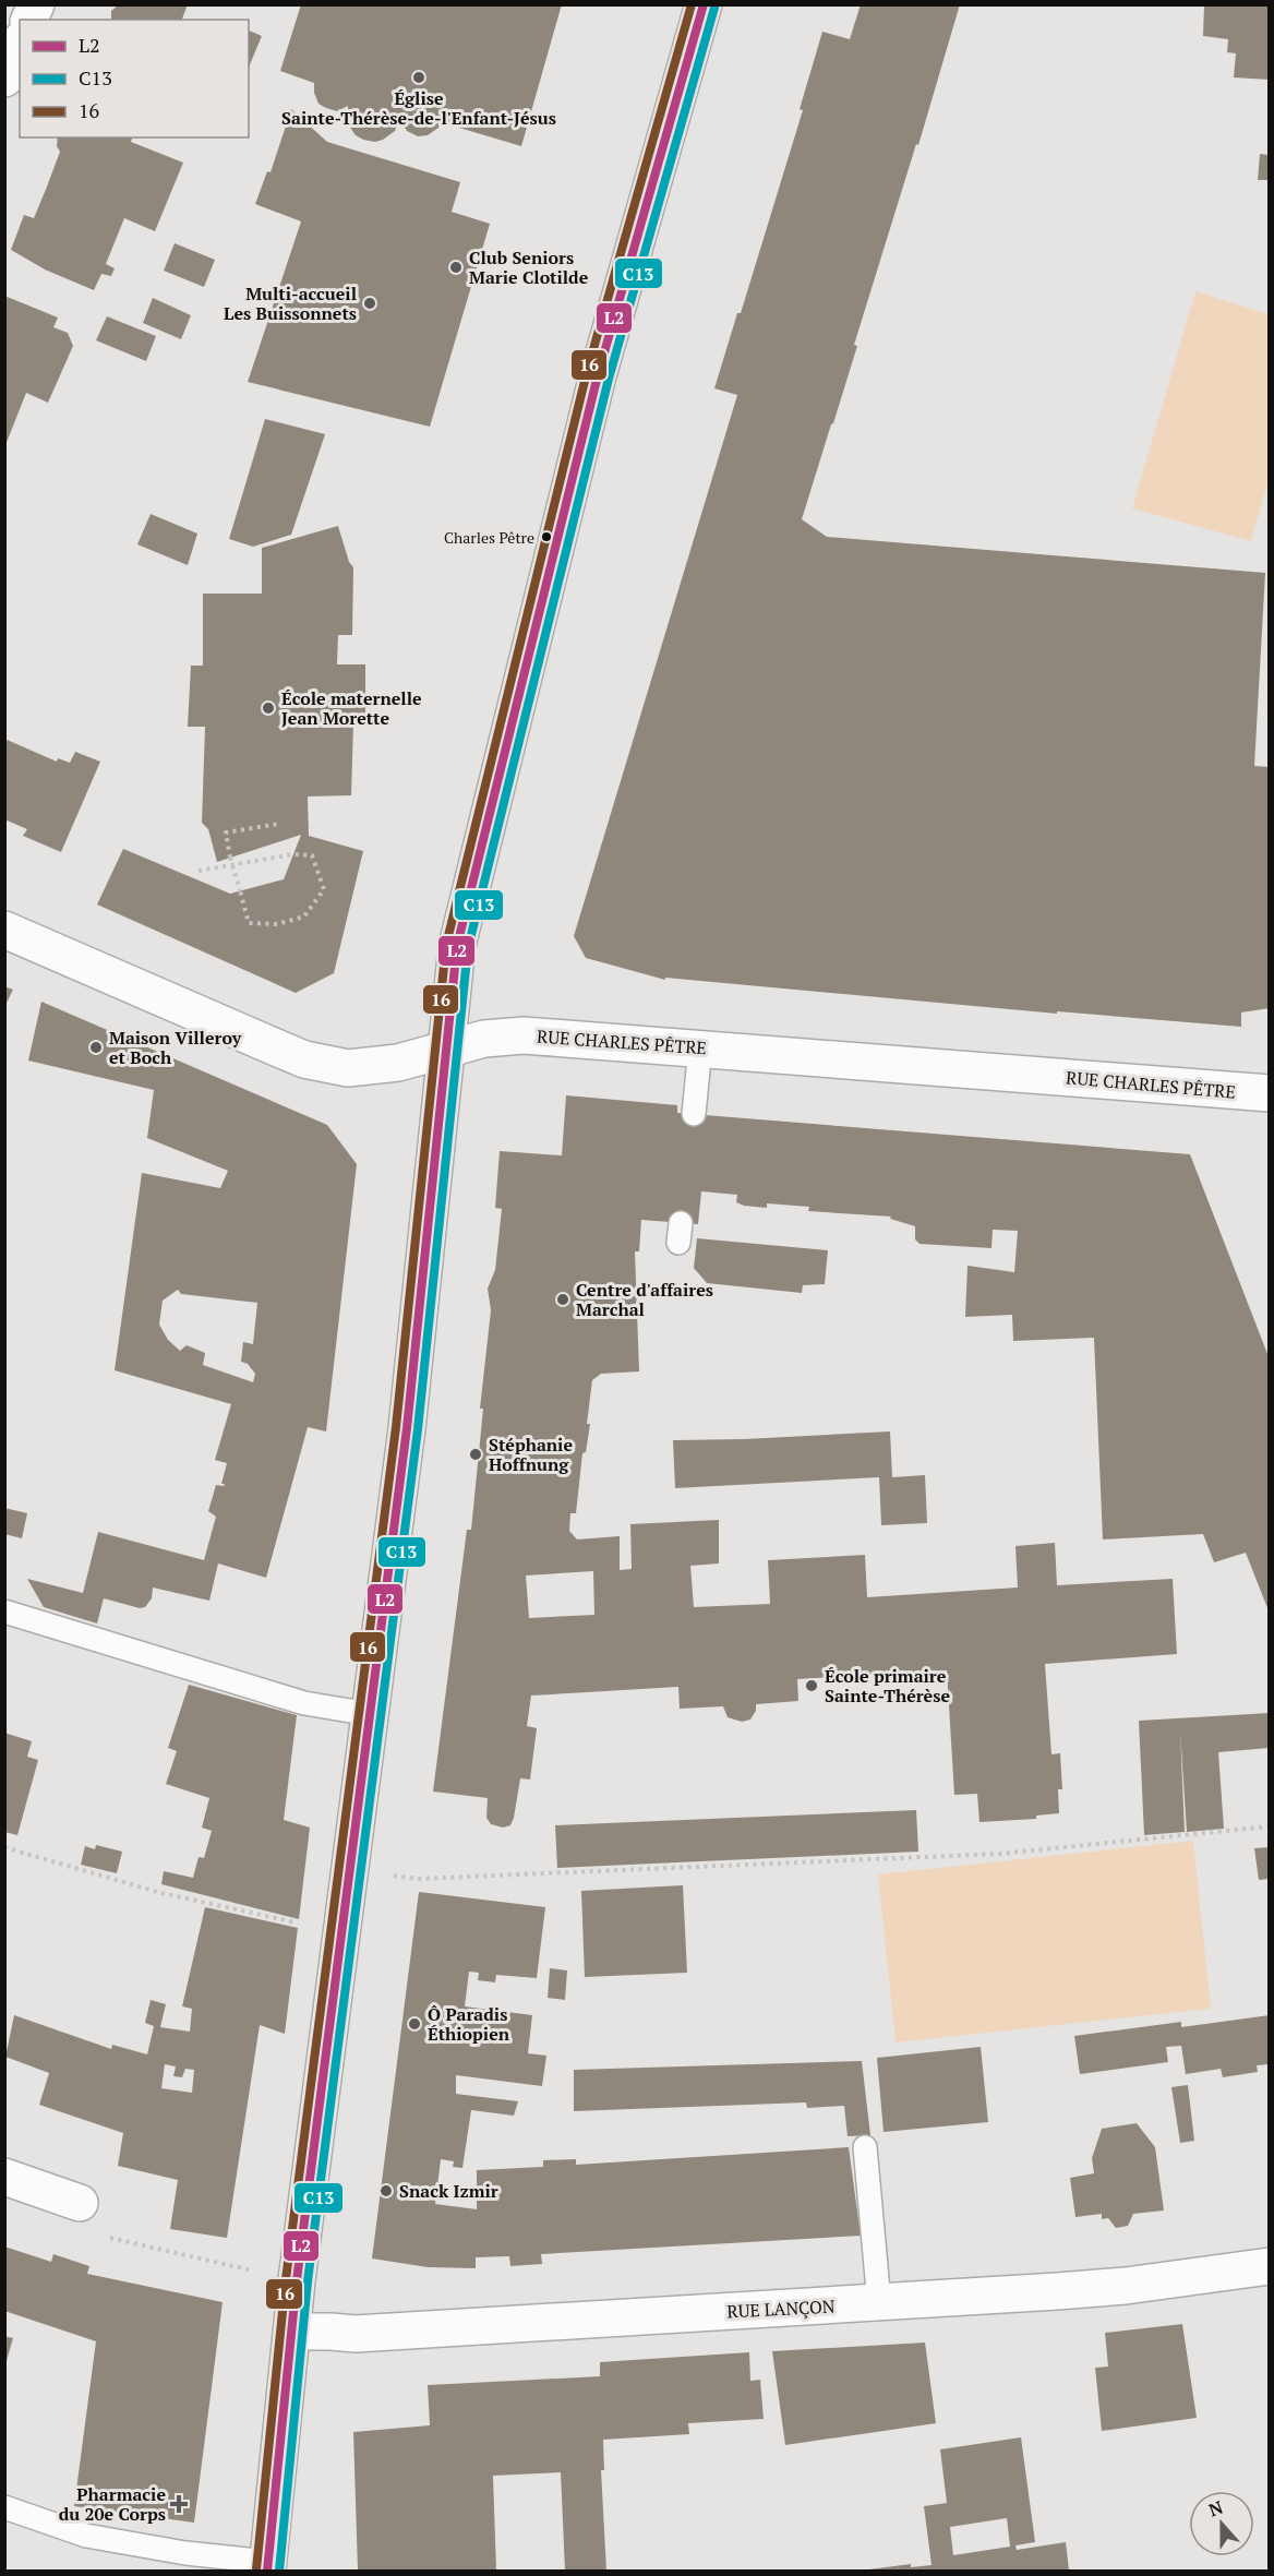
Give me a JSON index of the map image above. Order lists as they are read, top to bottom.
{
  "streets": {
    "main road": ["RUE CHARLES PÊTRE", "RUE LANÇON"]
  },
  "places": {
    "other": [
      "Église Sainte-Thérèse-de-l'Enfant-Jésus",
      "Club Seniors Marie Clotilde",
      "Multi-accueil Les Buissonnets",
      "Charles Pêtre",
      "École maternelle Jean Morette",
      "Maison Villeroy et Boch",
      "Centre d'affaires Marchal",
      "Stéphanie Hoffnung",
      "École primaire Sainte-Thérèse",
      "Ô Paradis Éthiopien",
      "Snack Izmir"
    ],
    "health": ["Pharmacie du 20e Corps"]
  },
  "lines": ["transit line L2", "transit line 16", "transit line C13"],
  "legend": ["L2", "C13", "16"],
  "north": "top"
}
